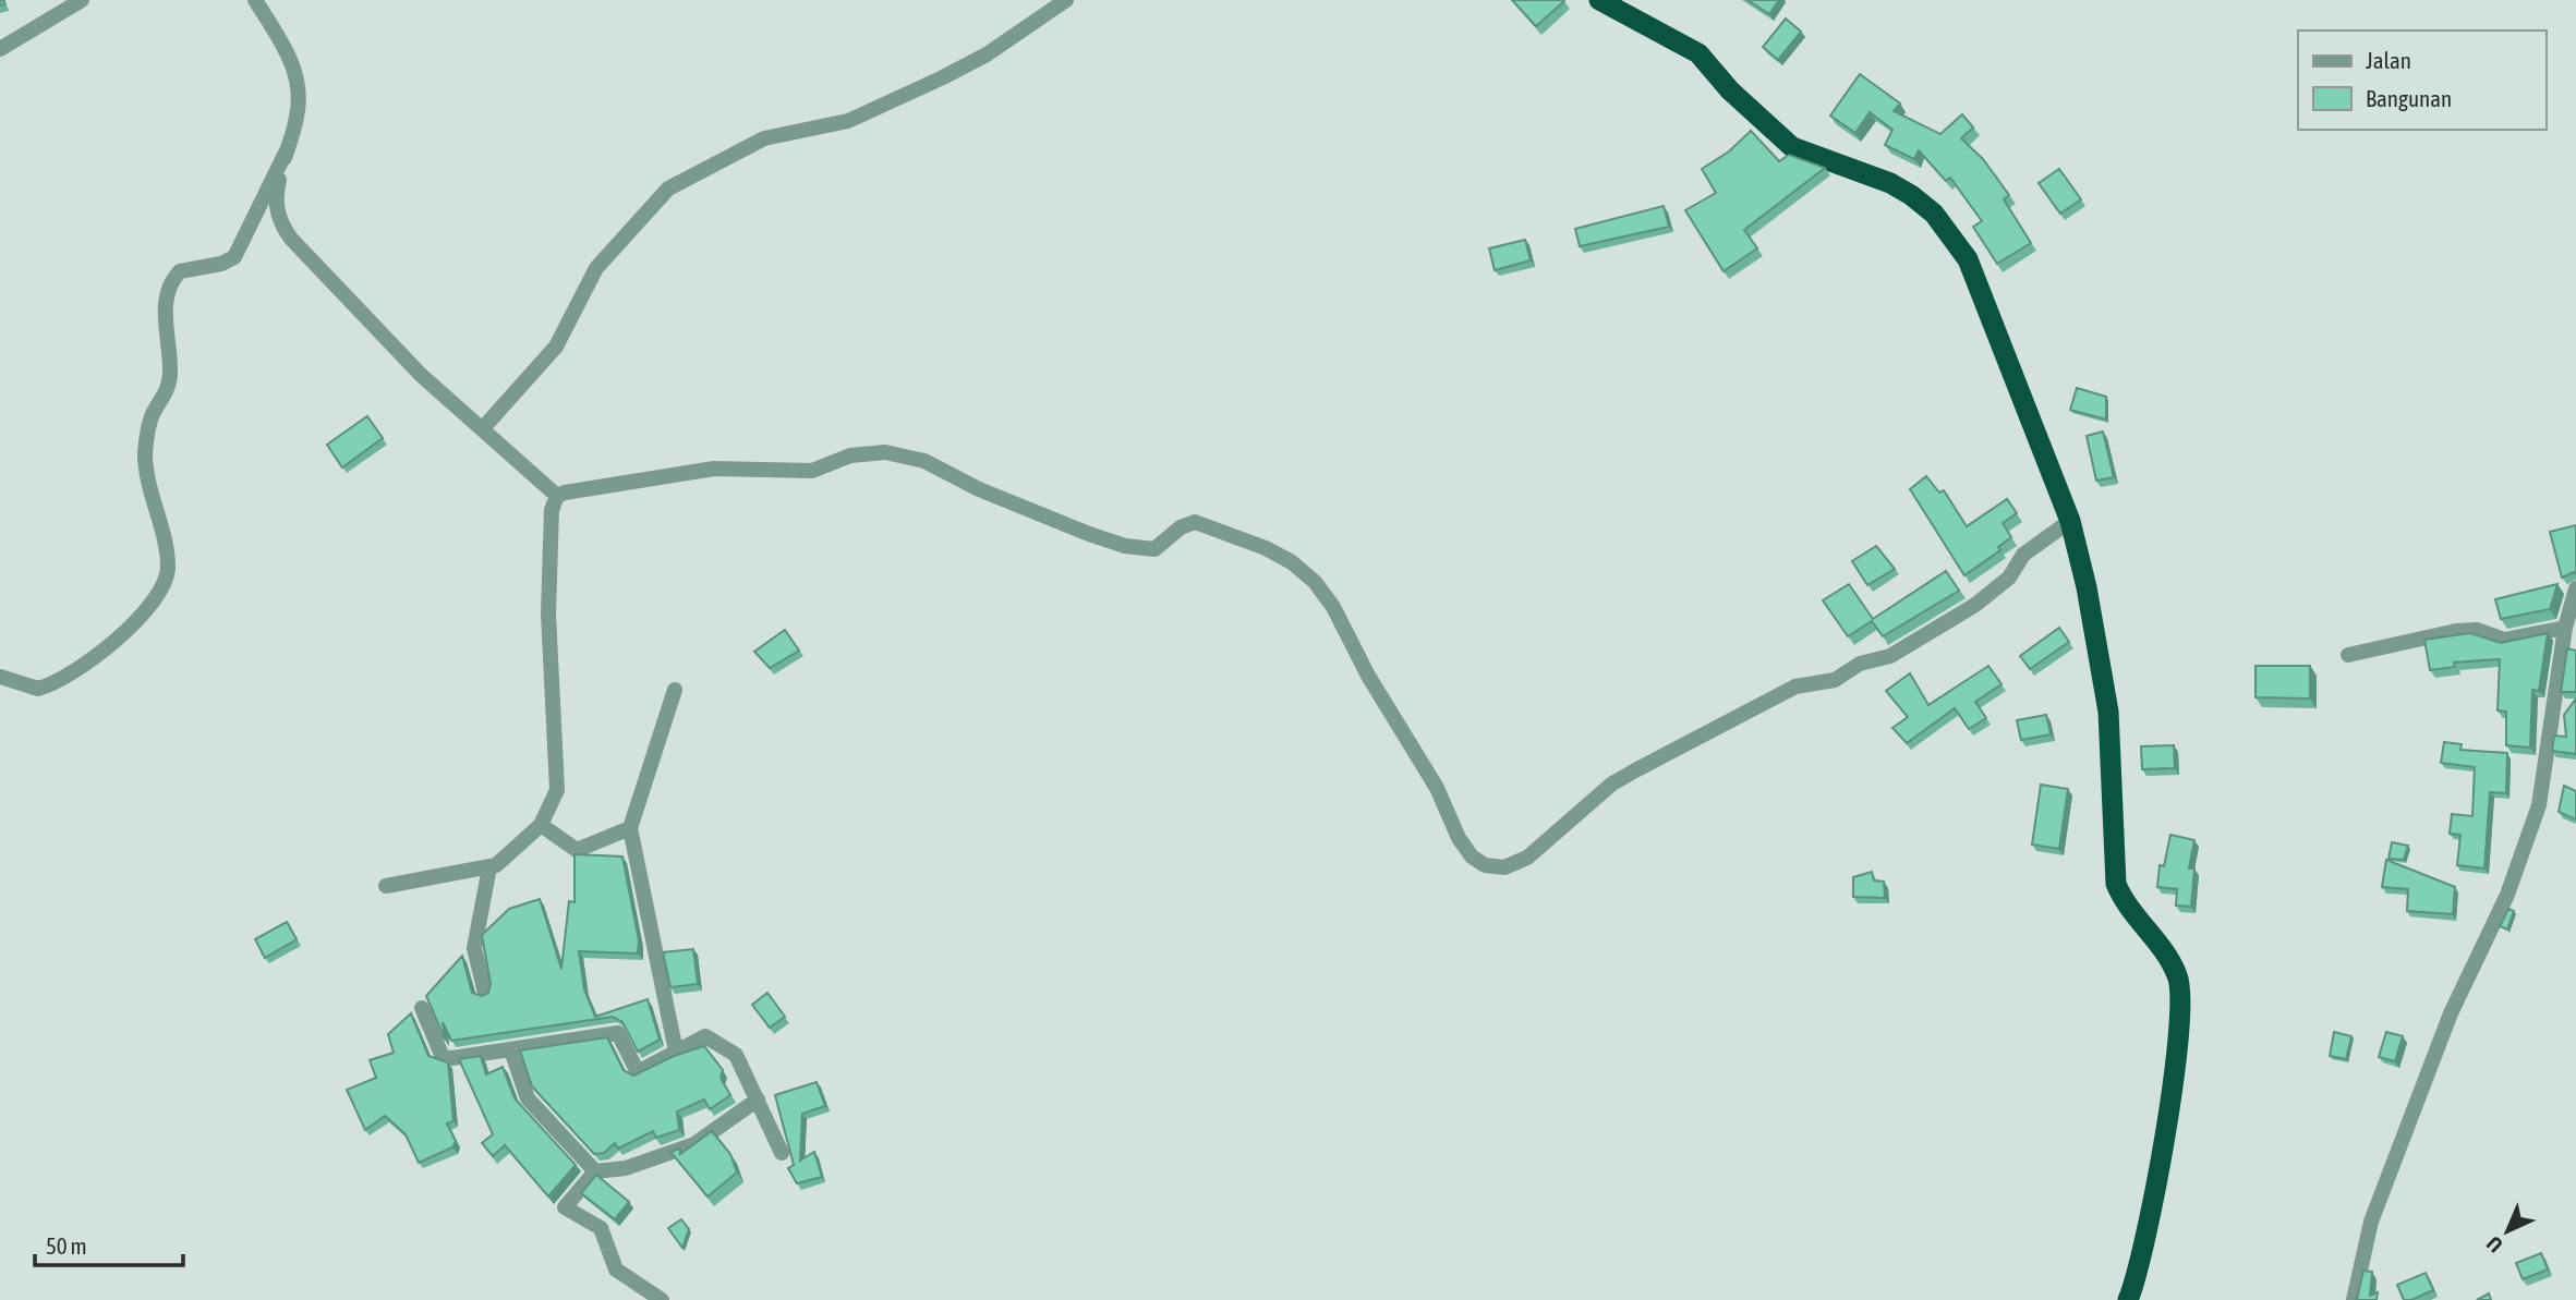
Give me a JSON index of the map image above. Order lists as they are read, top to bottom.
{
  "legend": ["Jalan", "Bangunan"],
  "scale_bar": "50 m",
  "north": "bottom left"
}
